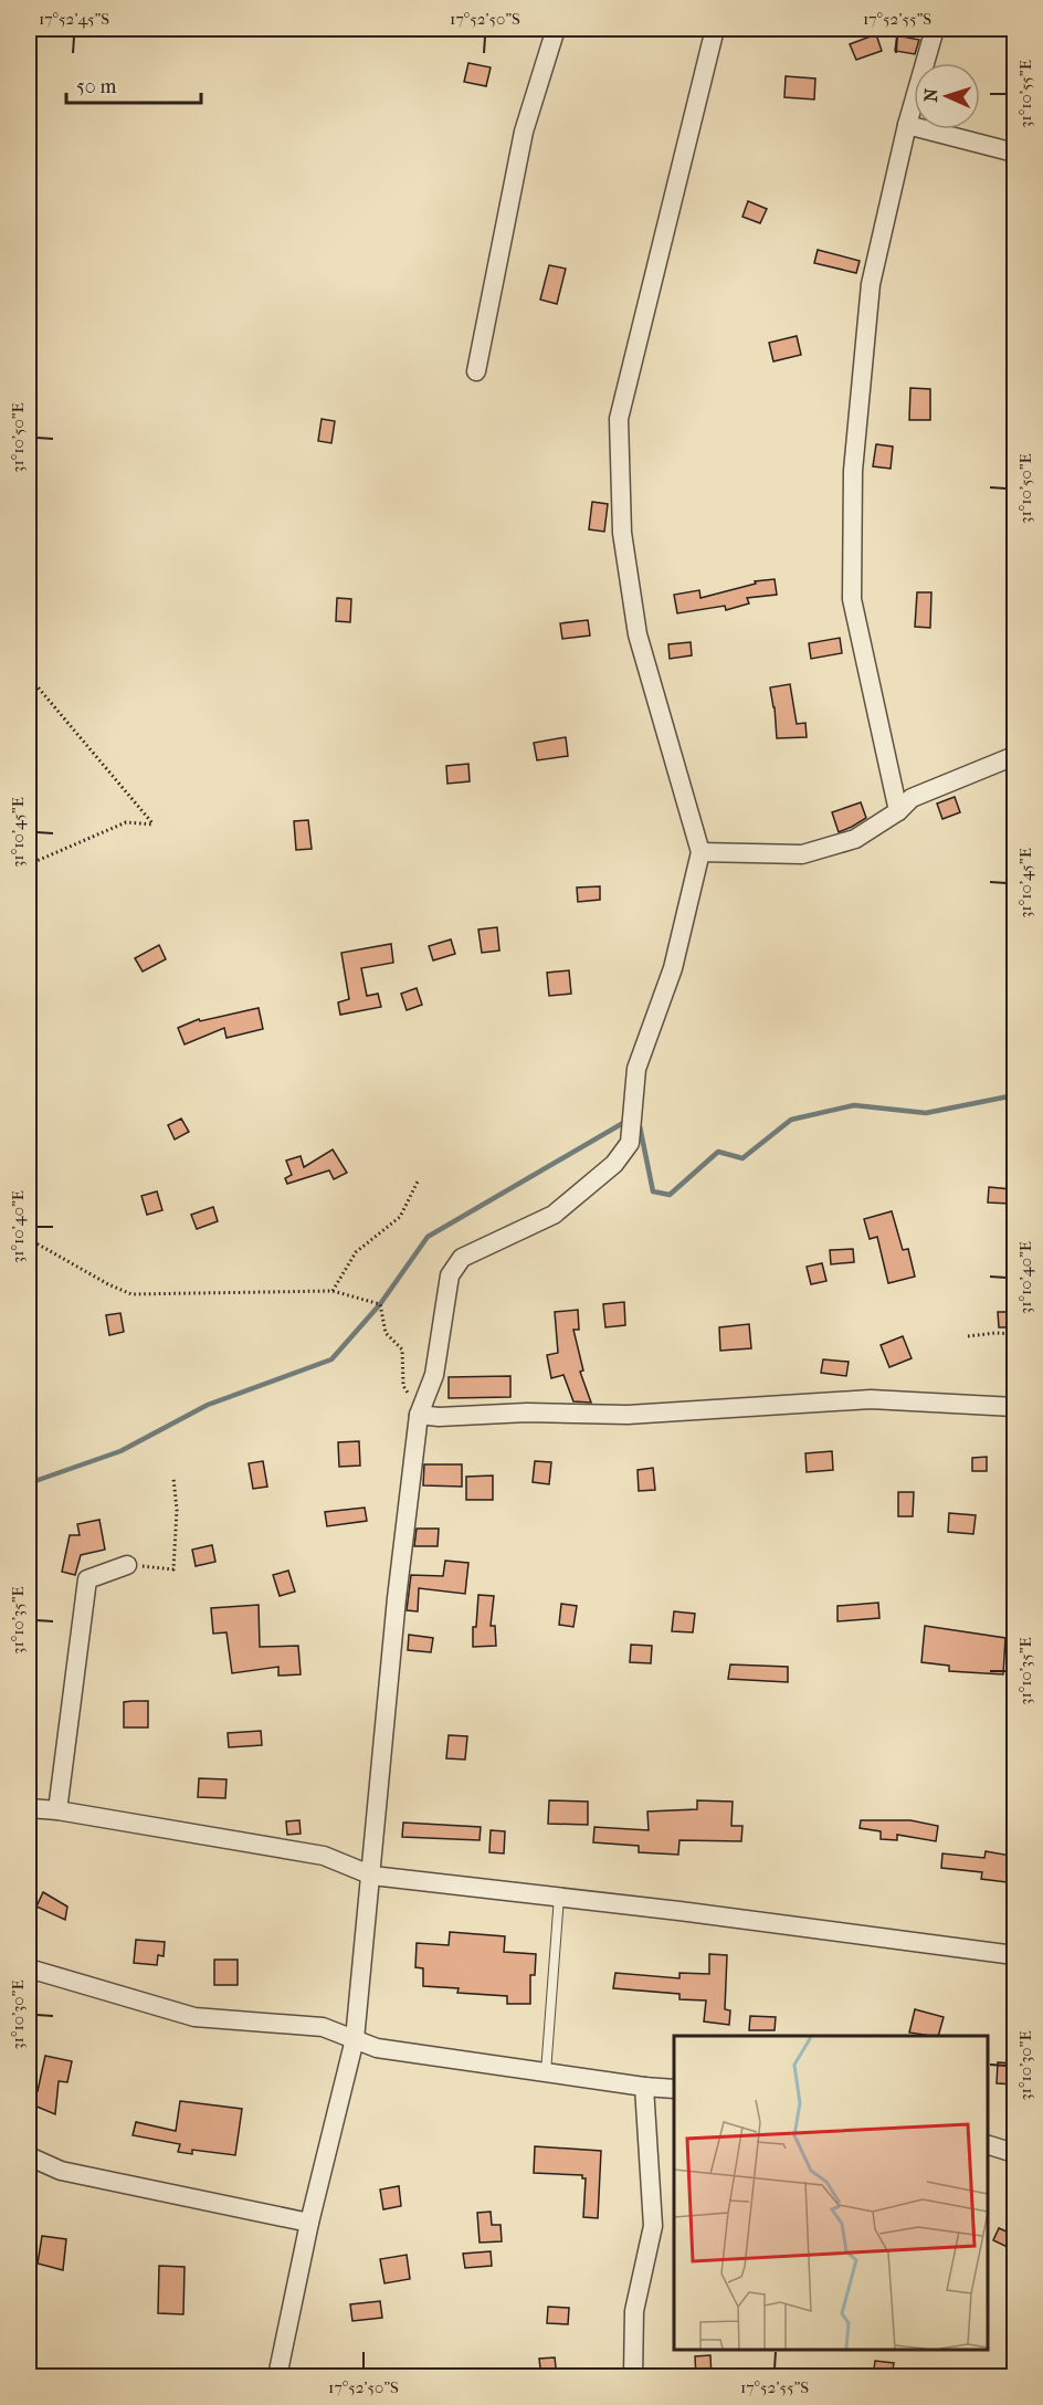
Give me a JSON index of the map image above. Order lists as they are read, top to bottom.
{
  "scale_bar": "50 m",
  "north": "left",
  "coordinates": [
    "17°52'45\"S",
    "17°52'50\"S",
    "17°52'55\"S",
    "31°10'55\"E",
    "31°10'50\"E",
    "31°10'45\"E",
    "31°10'40\"E",
    "31°10'35\"E",
    "31°10'30\"E"
  ]
}
